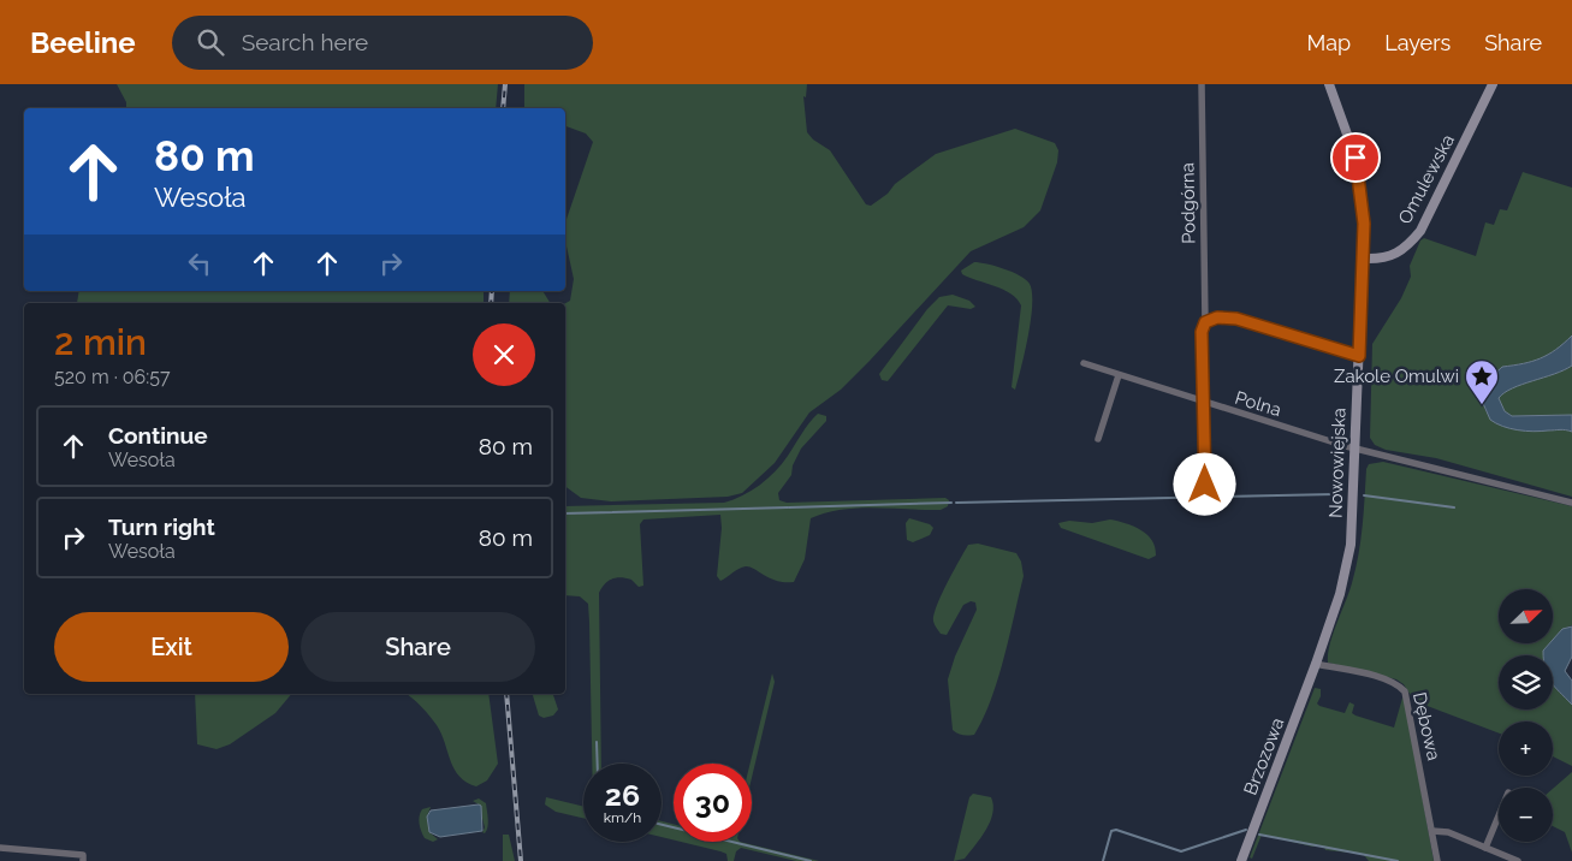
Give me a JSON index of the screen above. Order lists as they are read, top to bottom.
{
  "streets": {
    "main road": ["Omulewska", "Nowowiejska", "Brzozowa"],
    "street": ["Podgórna", "Polna", "Dębowa"]
  },
  "crossings": [
    ["Omulewska", "Nowowiejska"],
    ["Podgórna", "Polna"],
    ["Polna", "Nowowiejska"],
    ["Nowowiejska", "Dębowa"],
    ["Nowowiejska", "Brzozowa"],
    ["Dębowa", "Brzozowa"]
  ],
  "places": {
    "place": ["Zakole Omulwi"]
  },
  "north": "top right",
  "page": {
    "header": "Beeline",
    "search": "Search here",
    "nav": ["Map", "Layers", "Share"],
    "turn": ["80 m", "Wesoła"],
    "heading": ["2 min", "520 m · 06:57"],
    "list": [
      {
        "name": "Continue",
        "note": "Wesoła",
        "value": "80 m"
      },
      {
        "name": "Turn right",
        "note": "Wesoła",
        "value": "80 m"
      }
    ],
    "map_buttons": ["+", "−"],
    "buttons": ["Exit", "Share"],
    "speed": "26 km/h",
    "limit": "30"
  }
}
